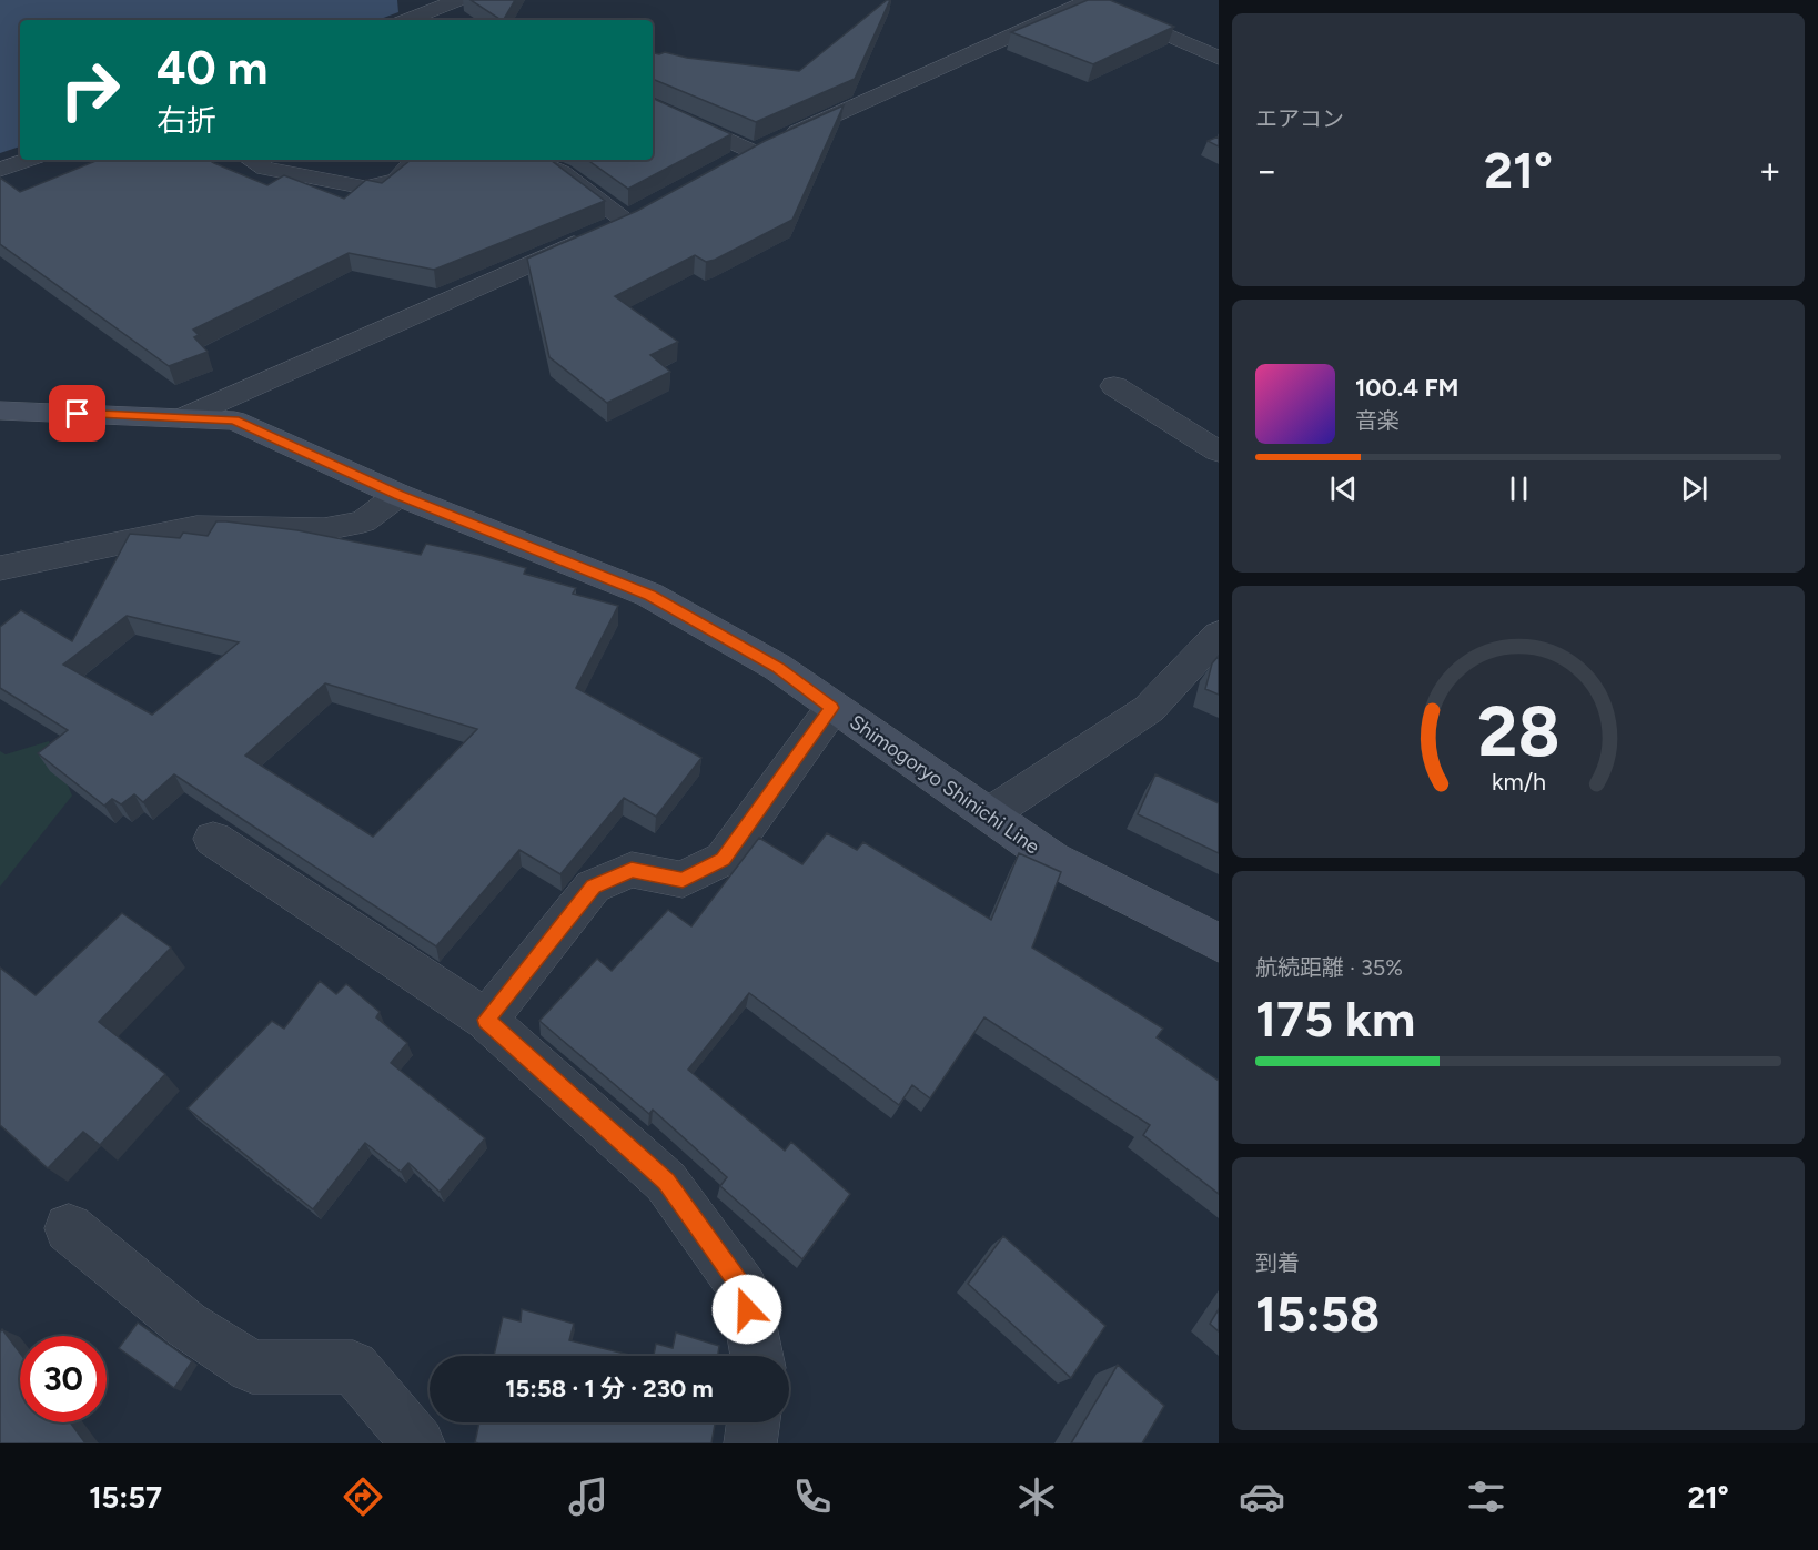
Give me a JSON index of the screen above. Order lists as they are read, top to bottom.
{
  "streets": {
    "main road": ["Shimogoryo Shinichi Line"]
  },
  "page": {
    "tile": [
      "エアコン",
      ["航続距離 · 35%", "175 km"],
      ["到着", "15:58"]
    ],
    "turn": ["40 m", "右折"],
    "heat": ["−", "21°", "+"],
    "song": ["100.4 FM", "音楽"],
    "limit": "30",
    "trip": "15:58 · 1 分 · 230 m",
    "tabs": ["15:57", "21°"],
    "gauge": ["28", "km/h"]
  }
}
